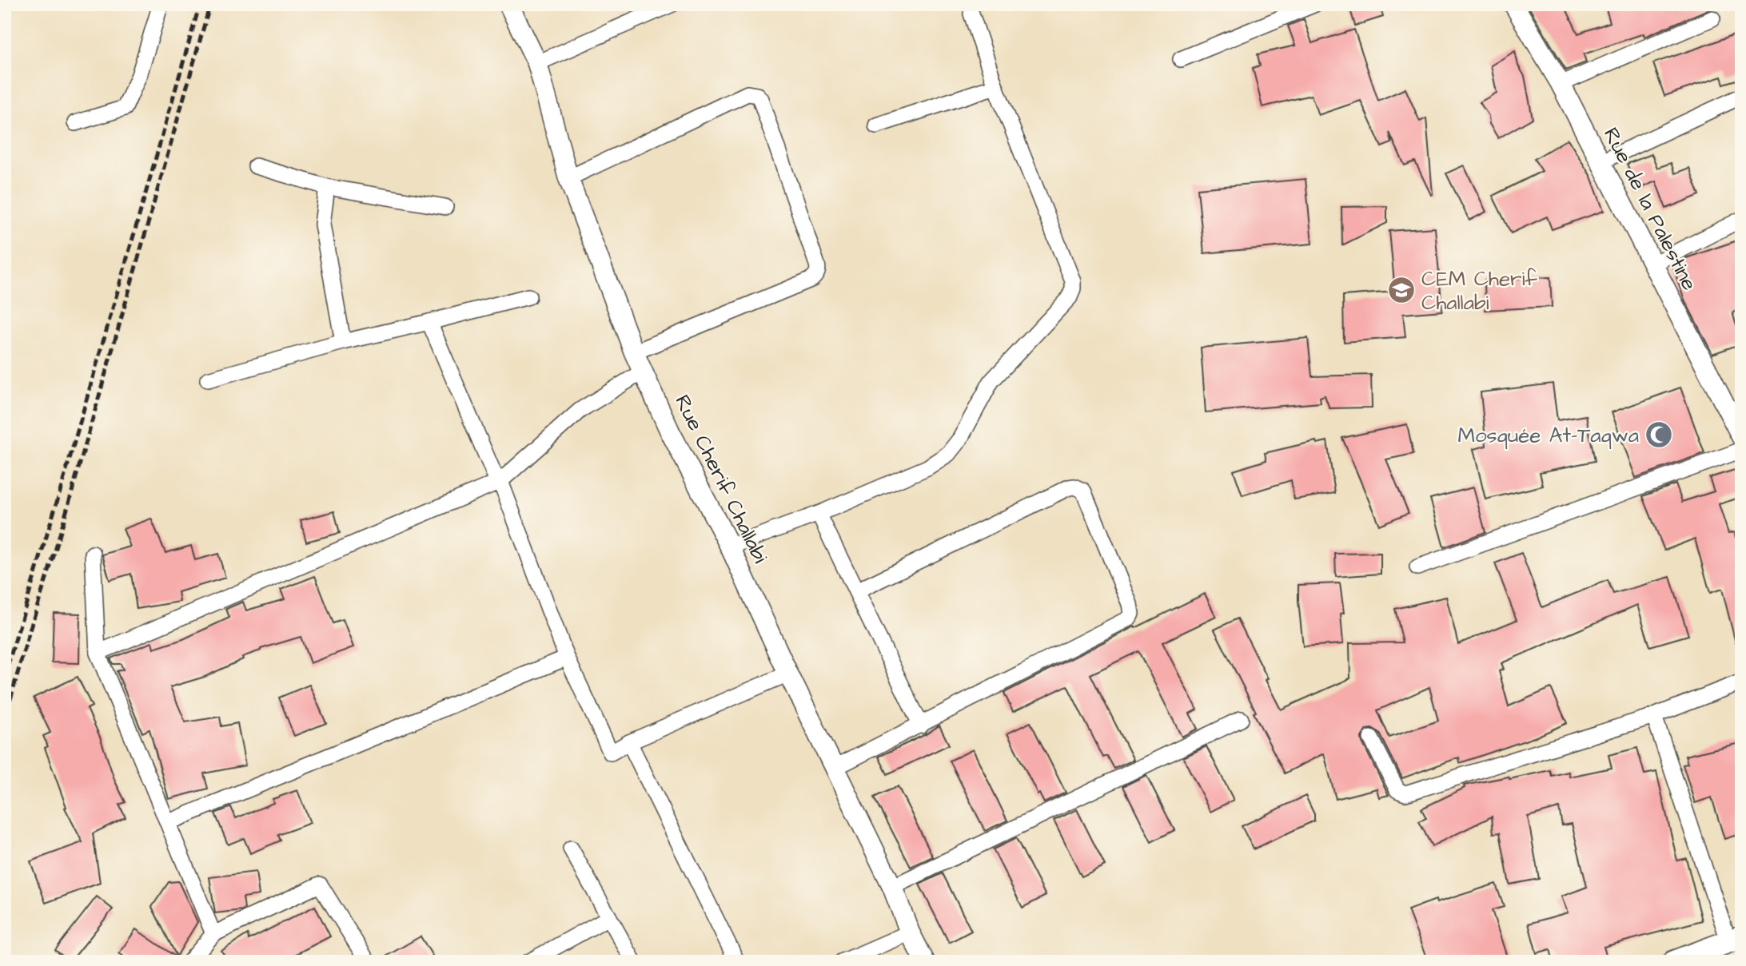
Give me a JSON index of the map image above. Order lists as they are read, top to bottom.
{
  "streets": {
    "street": ["Rue de la Palestine", "Rue Cherif Challabi"]
  },
  "places": {
    "school or university": ["CEM Cherif Challabi"],
    "mosque": ["Mosquée At-Taqwa"]
  }
}
